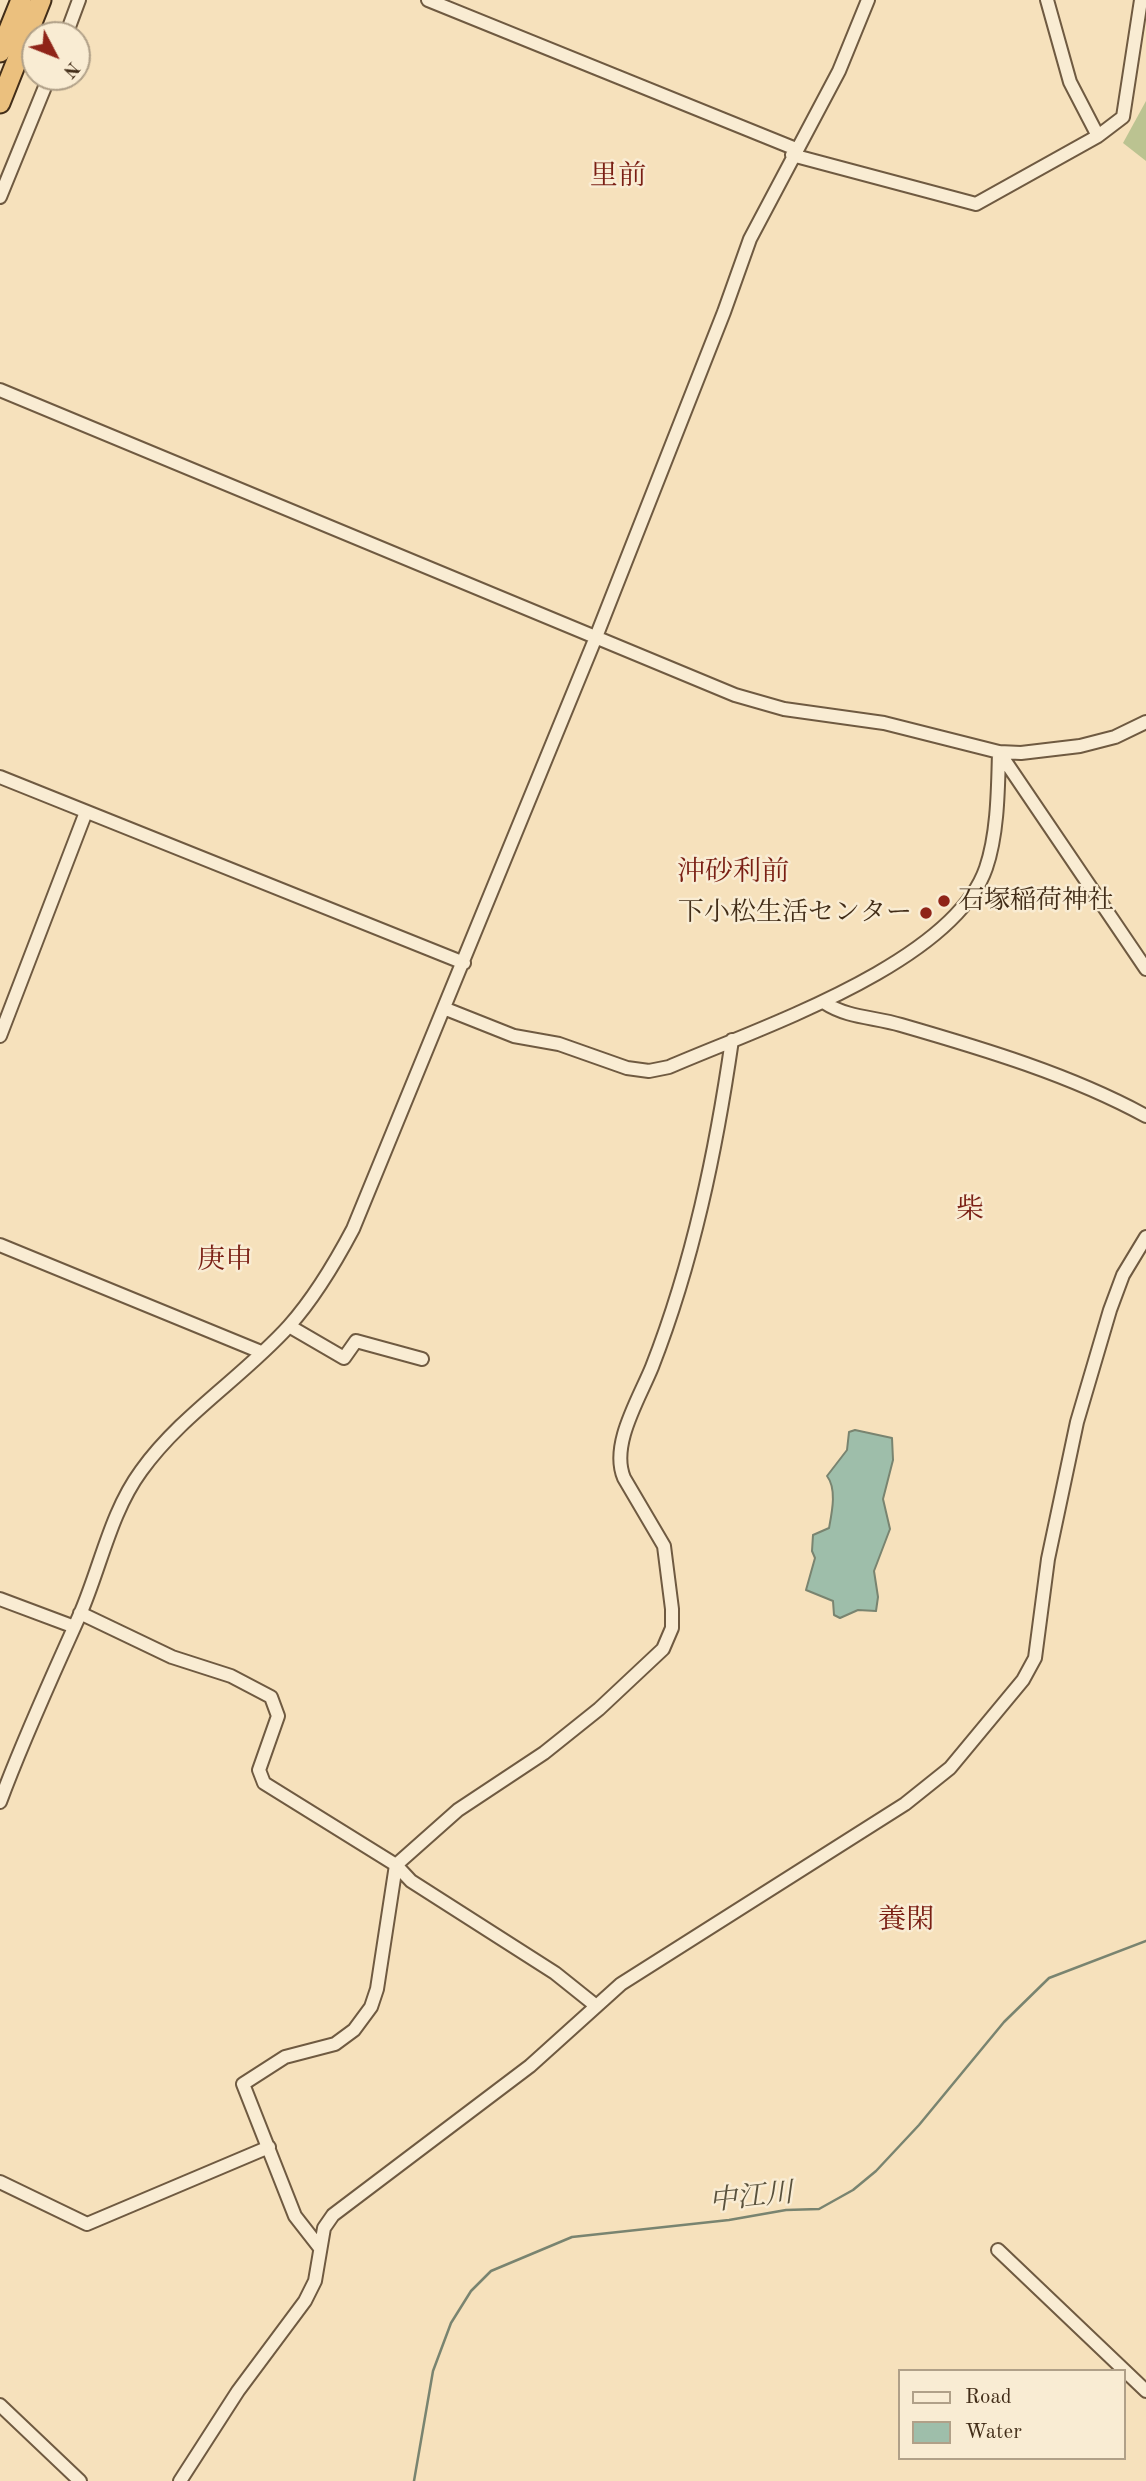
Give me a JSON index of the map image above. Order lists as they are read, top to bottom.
{
  "districts": [
    "里前",
    "沖砂利前",
    "柴",
    "庚申",
    "養閑"
  ],
  "water": ["中江川"],
  "places": ["石塚稲荷神社", "下小松生活センター"],
  "legend": ["Road", "Water"],
  "north": "bottom right"
}
